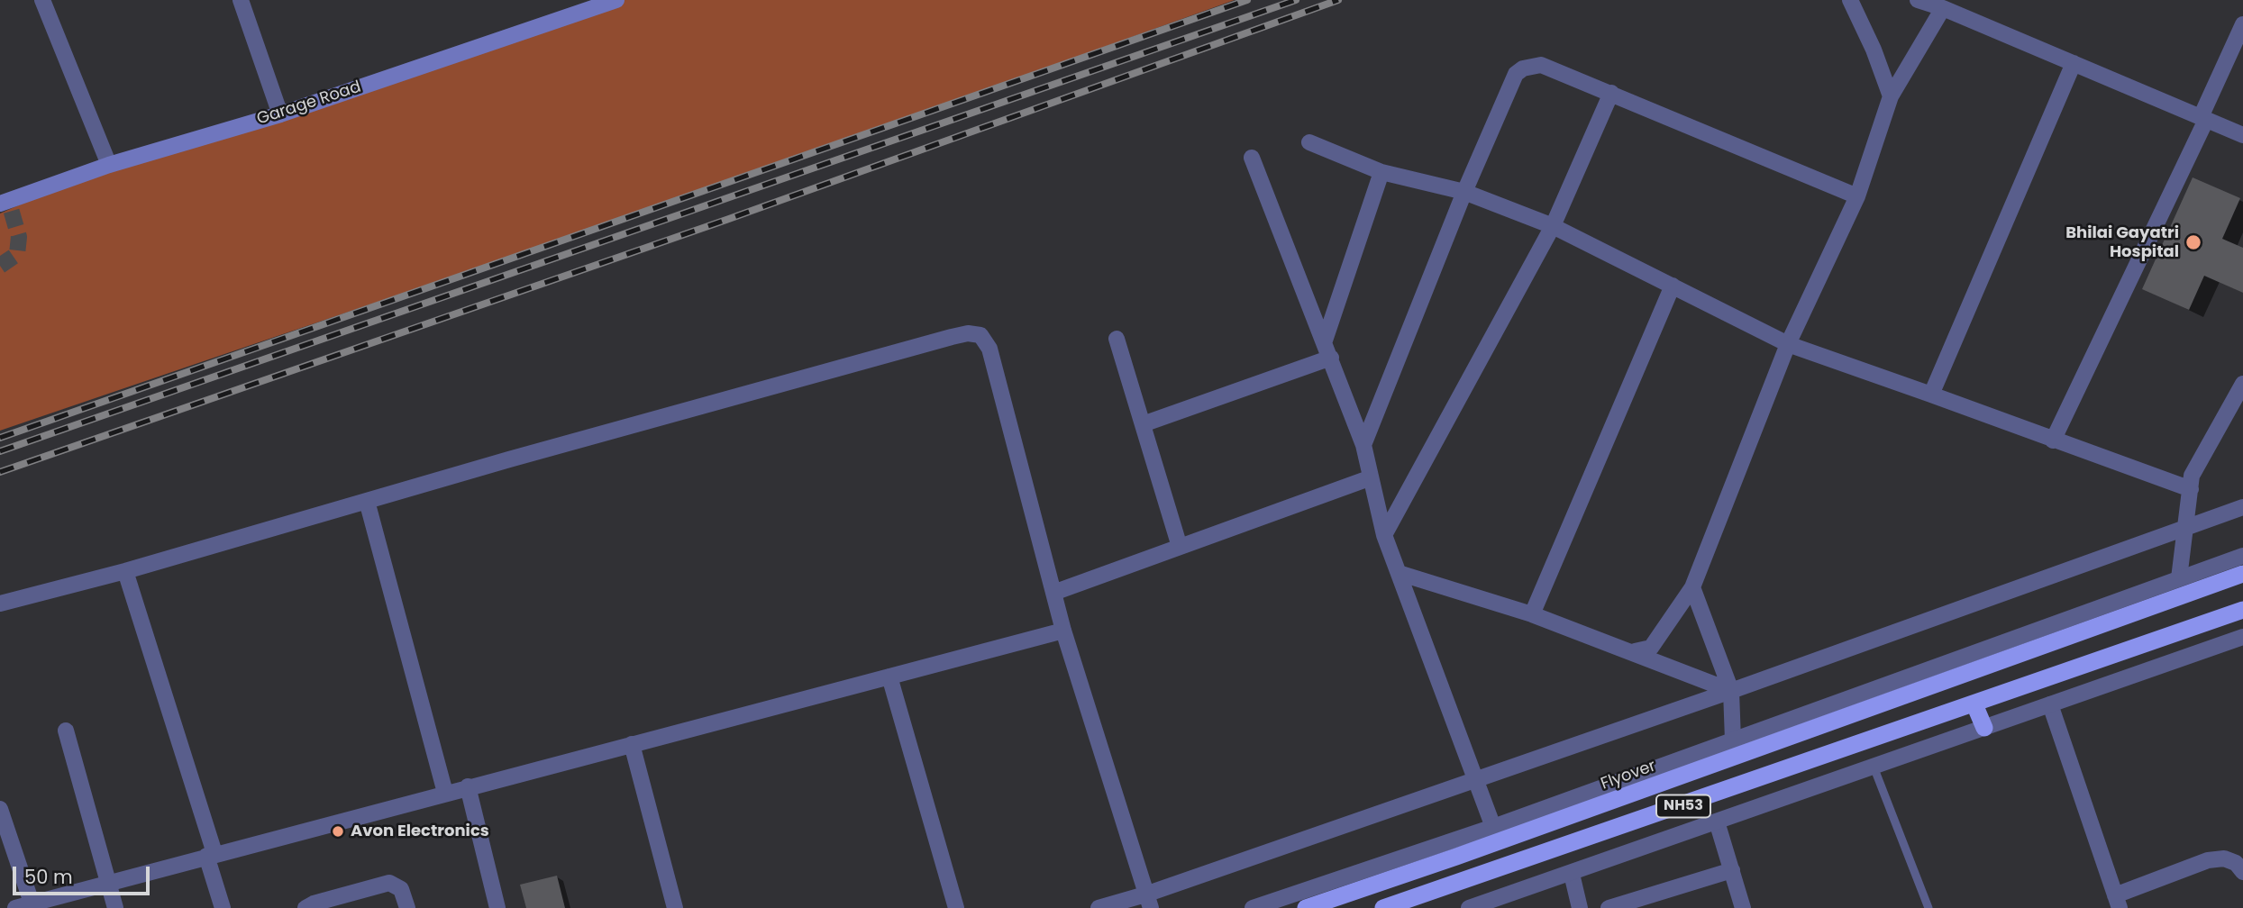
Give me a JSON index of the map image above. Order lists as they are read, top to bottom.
{
  "streets": {
    "highway": ["Flyover", "NH53"],
    "main road": ["Garage Road"]
  },
  "crossings": [
    ["Flyover", "NH53"]
  ],
  "places": ["Bhilai Gayatri Hospital", "Avon Electronics"],
  "scale_bar": "50 m"
}
